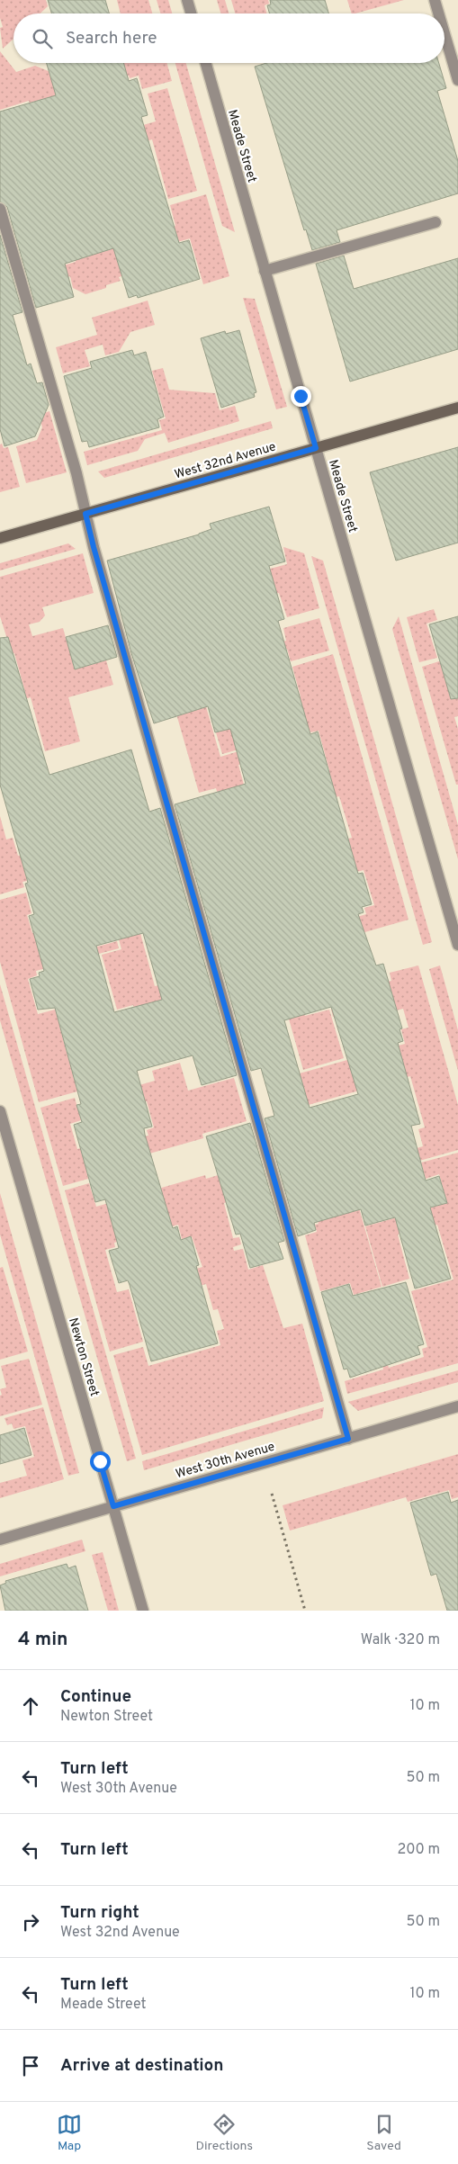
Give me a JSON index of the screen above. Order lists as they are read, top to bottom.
{
  "streets": {
    "street": [
      "Meade Street",
      "West 32nd Avenue",
      "Newton Street",
      "West 30th Avenue"
    ]
  },
  "crossings": [
    ["Meade Street", "West 32nd Avenue"],
    ["Newton Street", "West 30th Avenue"]
  ],
  "page": {
    "search": "Search here",
    "heading": ["4 min", "Walk · 320 m"],
    "list": [
      ["Continue", "Newton Street", "10 m"],
      ["Turn left", "West 30th Avenue", "50 m"],
      ["Turn left", "200 m"],
      ["Turn right", "West 32nd Avenue", "50 m"],
      ["Turn left", "Meade Street", "10 m"],
      "Arrive at destination"
    ],
    "nav": ["Map", "Directions", "Saved"]
  }
}
